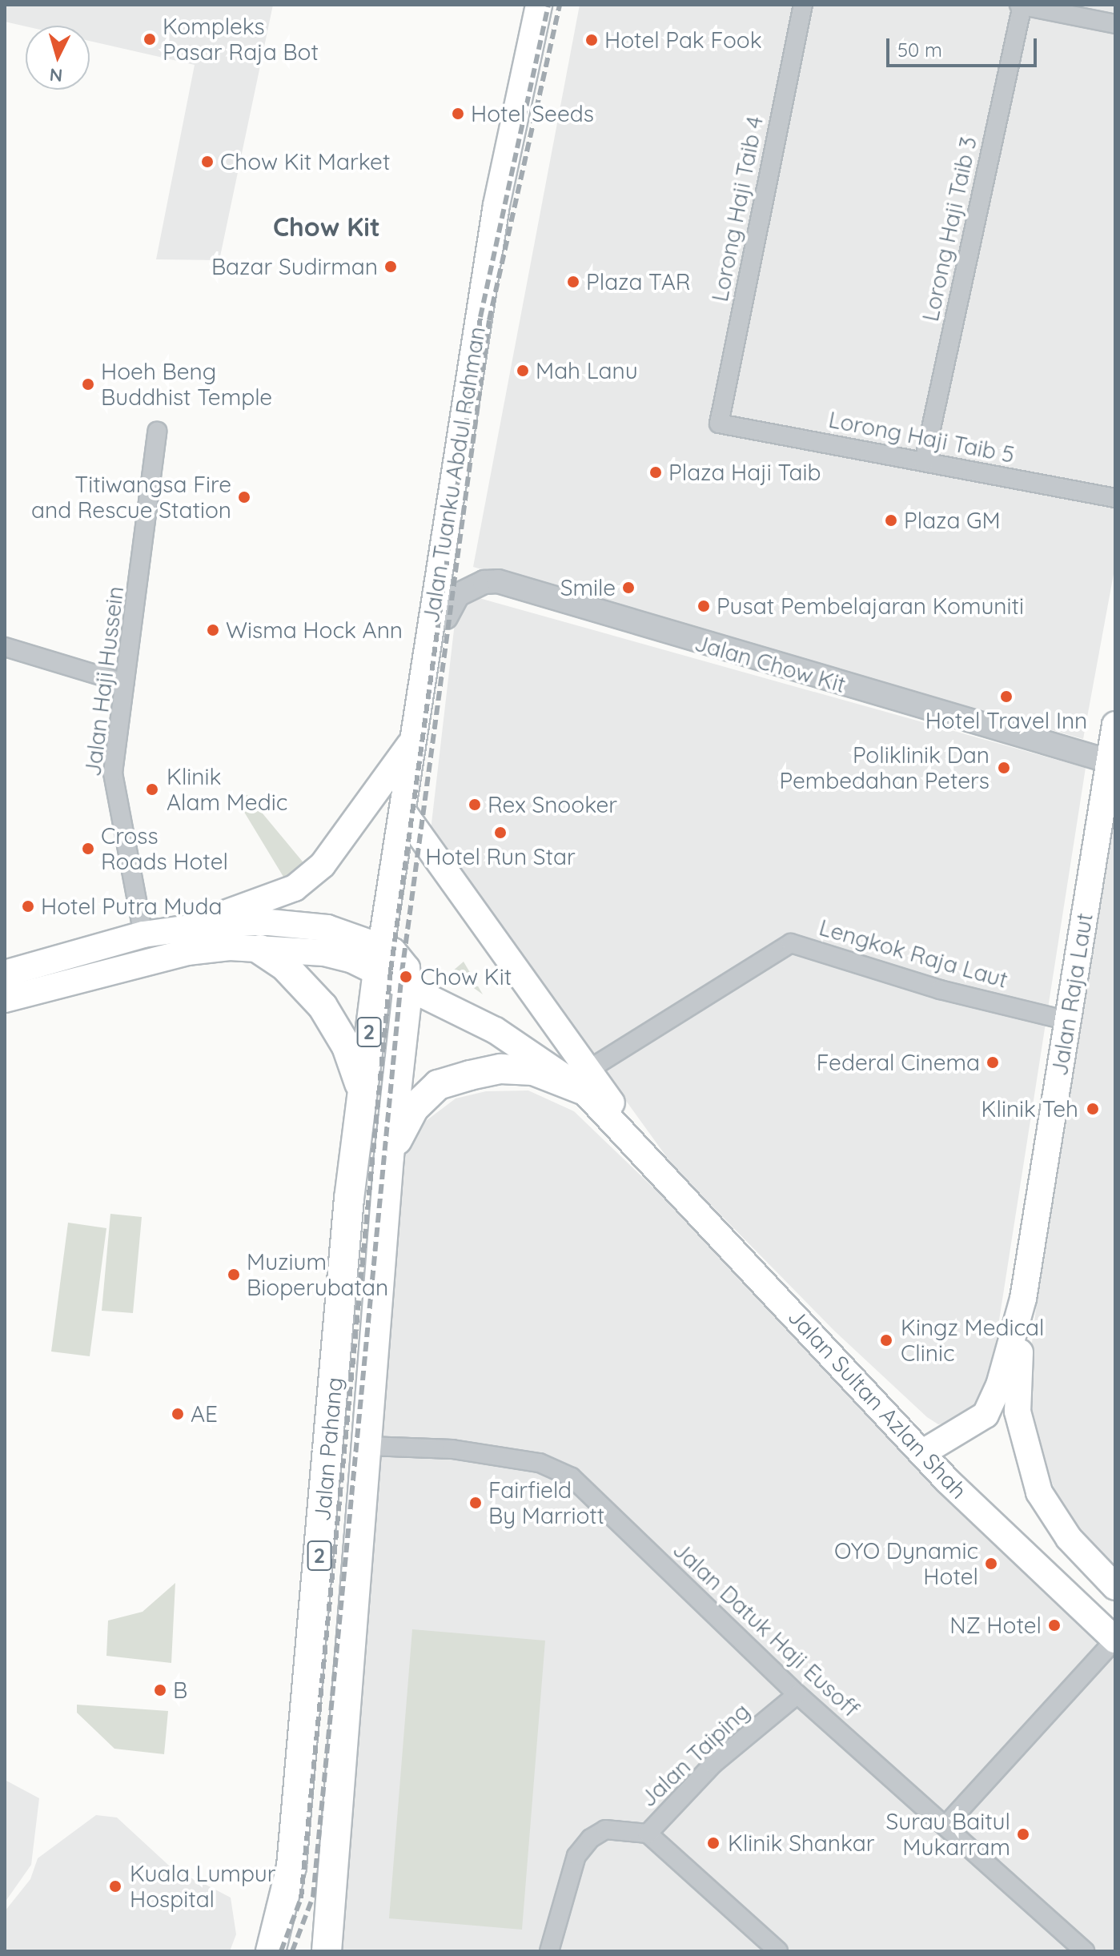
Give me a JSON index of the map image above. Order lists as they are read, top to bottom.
{
  "streets": {
    "main road": [
      "Jalan Tuanku Abdul Rahman",
      "Jalan Raja Laut",
      "2",
      "Jalan Sultan Azlan Shah",
      "Jalan Pahang"
    ],
    "street": [
      "Lorong Haji Taib 4",
      "Lorong Haji Taib 3",
      "Lorong Haji Taib 5",
      "Jalan Chow Kit",
      "Jalan Haji Hussein",
      "Lengkok Raja Laut",
      "Jalan Datuk Haji Eusoff",
      "Jalan Taiping"
    ]
  },
  "crossings": [
    ["Lorong Haji Taib 4", "Lorong Haji Taib 5"],
    ["Lorong Haji Taib 3", "Lorong Haji Taib 5"],
    ["Jalan Tuanku Abdul Rahman", "Jalan Sultan Azlan Shah"],
    ["Jalan Tuanku Abdul Rahman", "Jalan Pahang"],
    ["Jalan Chow Kit", "Jalan Raja Laut"],
    ["Lengkok Raja Laut", "Jalan Raja Laut"],
    ["Lengkok Raja Laut", "Jalan Sultan Azlan Shah"],
    ["Jalan Raja Laut", "Jalan Sultan Azlan Shah"],
    ["Jalan Sultan Azlan Shah", "Jalan Pahang"],
    ["Jalan Pahang", "Jalan Datuk Haji Eusoff"],
    ["Jalan Datuk Haji Eusoff", "Jalan Taiping"]
  ],
  "districts": ["Chow Kit"],
  "places": [
    "Kompleks Pasar Raja Bot",
    "Hotel Pak Fook",
    "Hotel Seeds",
    "Chow Kit Market",
    "Bazar Sudirman",
    "Plaza TAR",
    "Mah Lanu",
    "Hoeh Beng Buddhist Temple",
    "Plaza Haji Taib",
    "Titiwangsa Fire and Rescue Station",
    "Plaza GM",
    "Smile",
    "Pusat Pembelajaran Komuniti",
    "Wisma Hock Ann",
    "Hotel Travel Inn",
    "Poliklinik Dan Pembedahan Peters",
    "Klinik Alam Medic",
    "Rex Snooker",
    "Hotel Run Star",
    "Cross Roads Hotel",
    "Hotel Putra Muda",
    "Chow Kit",
    "Federal Cinema",
    "Klinik Teh",
    "Muzium Bioperubatan",
    "Kingz Medical Clinic",
    "AE",
    "Fairfield By Marriott",
    "OYO Dynamic Hotel",
    "NZ Hotel",
    "B",
    "Surau Baitul Mukarram",
    "Klinik Shankar",
    "Kuala Lumpur Hospital"
  ],
  "scale_bar": "50 m",
  "north": "bottom"
}
